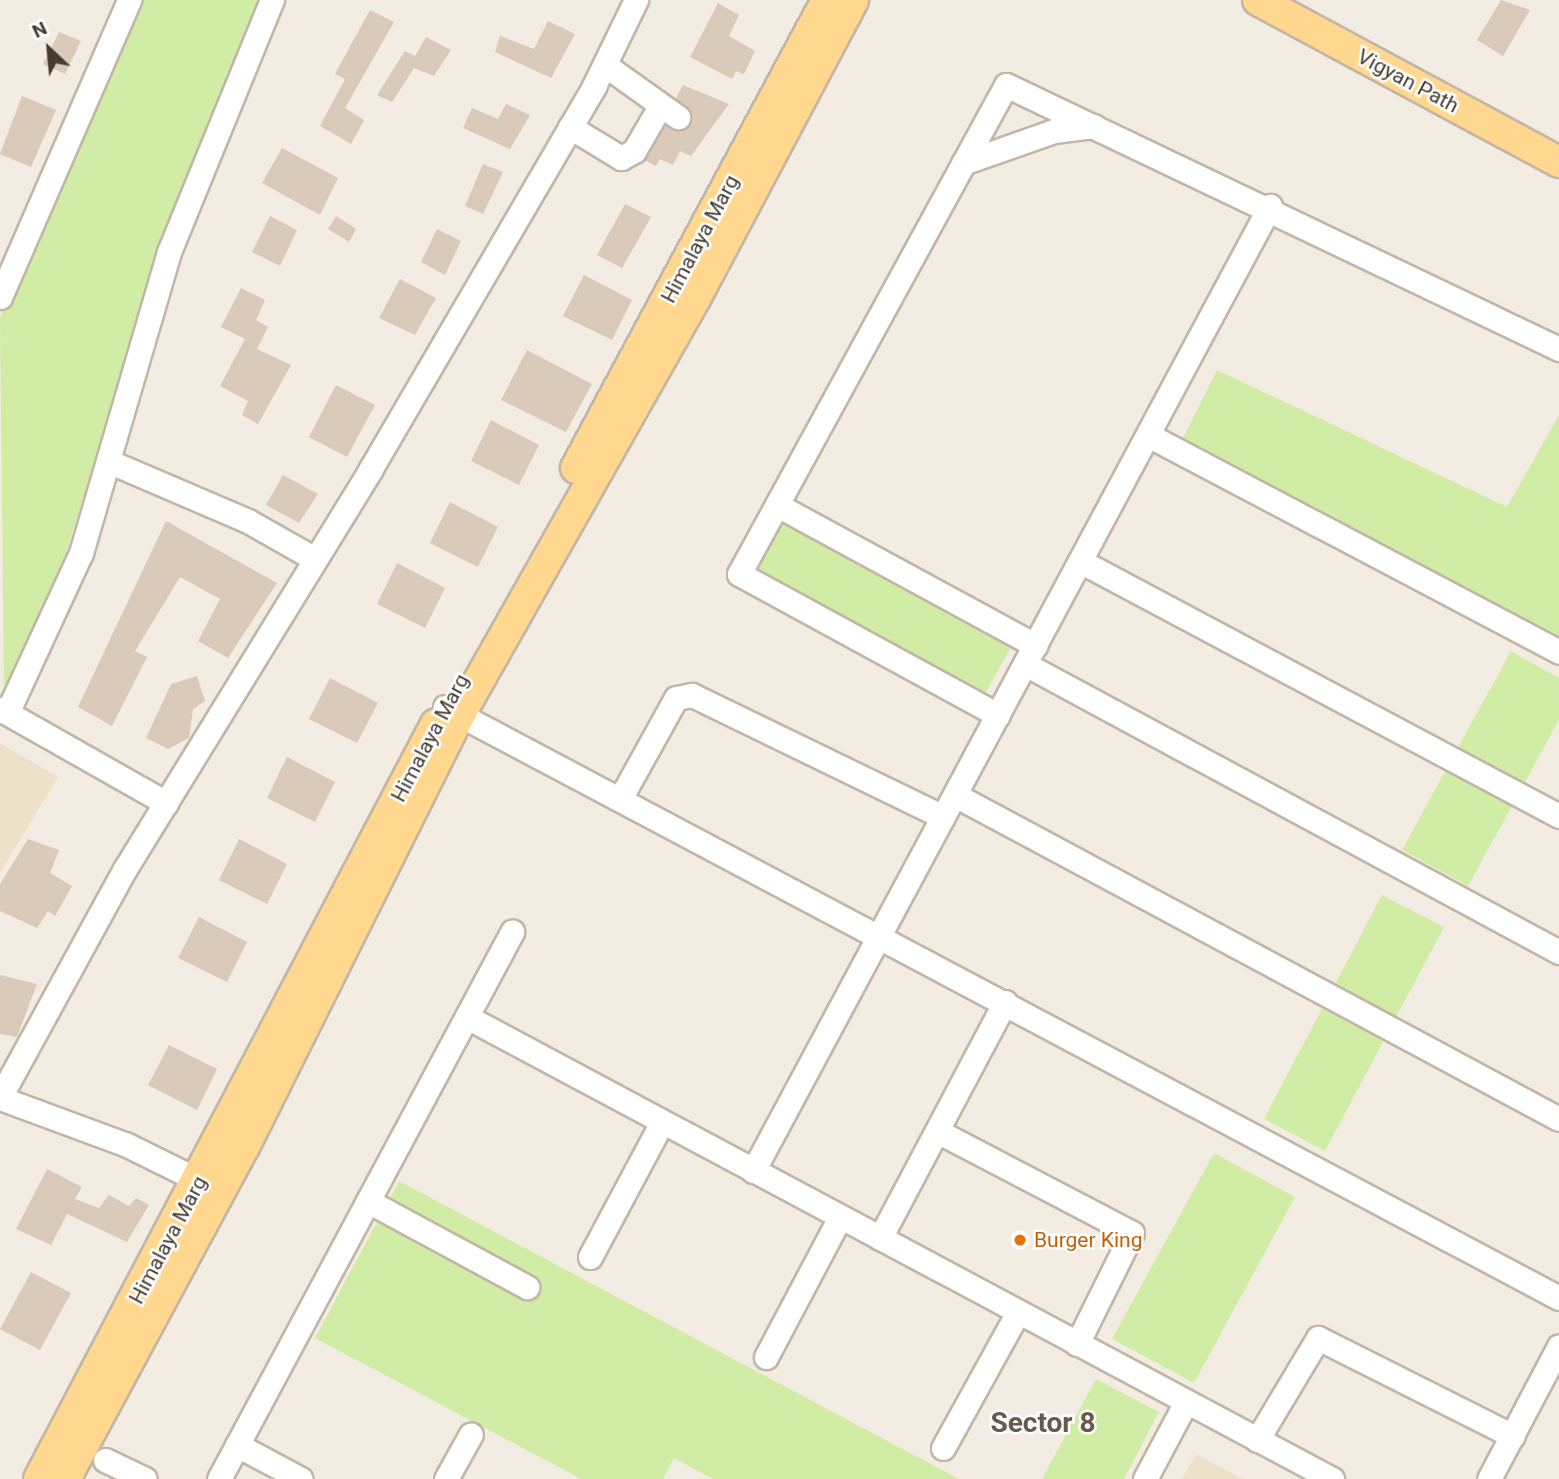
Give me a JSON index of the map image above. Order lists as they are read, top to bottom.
{
  "streets": {
    "main road": ["Vigyan Path", "Himalaya Marg"]
  },
  "districts": ["Sector 8"],
  "places": ["Burger King"],
  "north": "top left"
}
